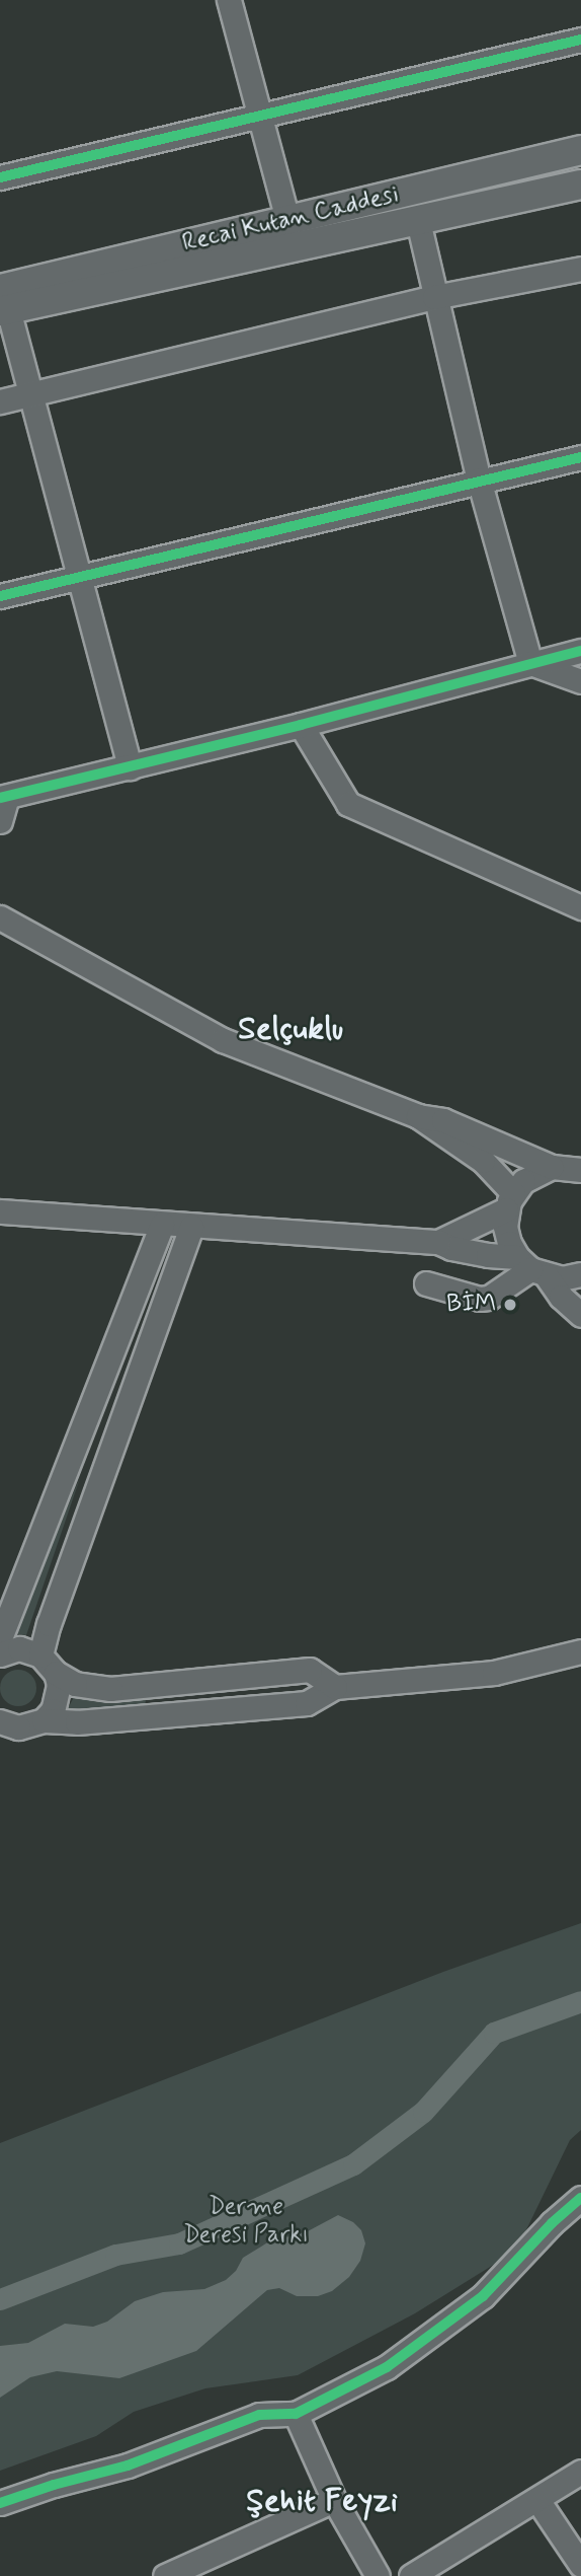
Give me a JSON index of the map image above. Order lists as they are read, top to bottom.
{
  "streets": {
    "main road": ["Recai Kutan Caddesi"]
  },
  "districts": ["Selçuklu", "Şehit Feyzi"],
  "parks": ["Derme Deresi Parkı"],
  "places": ["BİM"]
}
